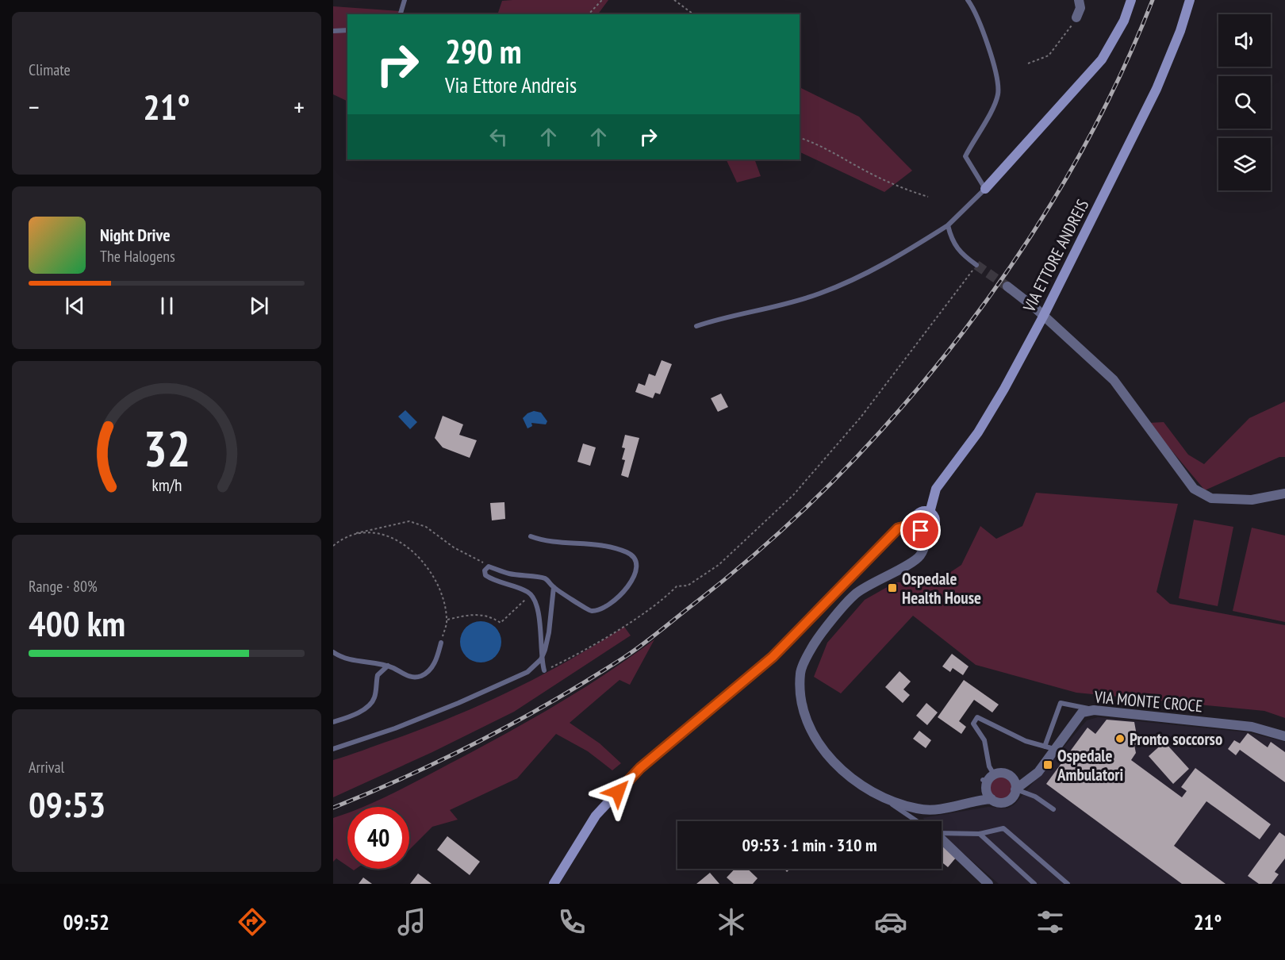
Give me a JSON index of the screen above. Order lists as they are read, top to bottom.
{
  "streets": {
    "street": ["VIA ETTORE ANDREIS", "VIA MONTE CROCE"]
  },
  "places": {
    "transit": ["Ospedale Health House", "Ospedale Ambulatori"],
    "other": ["Pronto soccorso"]
  },
  "page": {
    "tile": [
      "Climate",
      ["Range · 80%", "400 km"],
      ["Arrival", "09:53"]
    ],
    "turn": ["290 m", "Via Ettore Andreis"],
    "heat": ["−", "21°", "+"],
    "song": ["Night Drive", "The Halogens"],
    "limit": "40",
    "trip": "09:53 · 1 min · 310 m",
    "tabs": ["09:52", "21°"],
    "gauge": ["32", "km/h"]
  }
}
